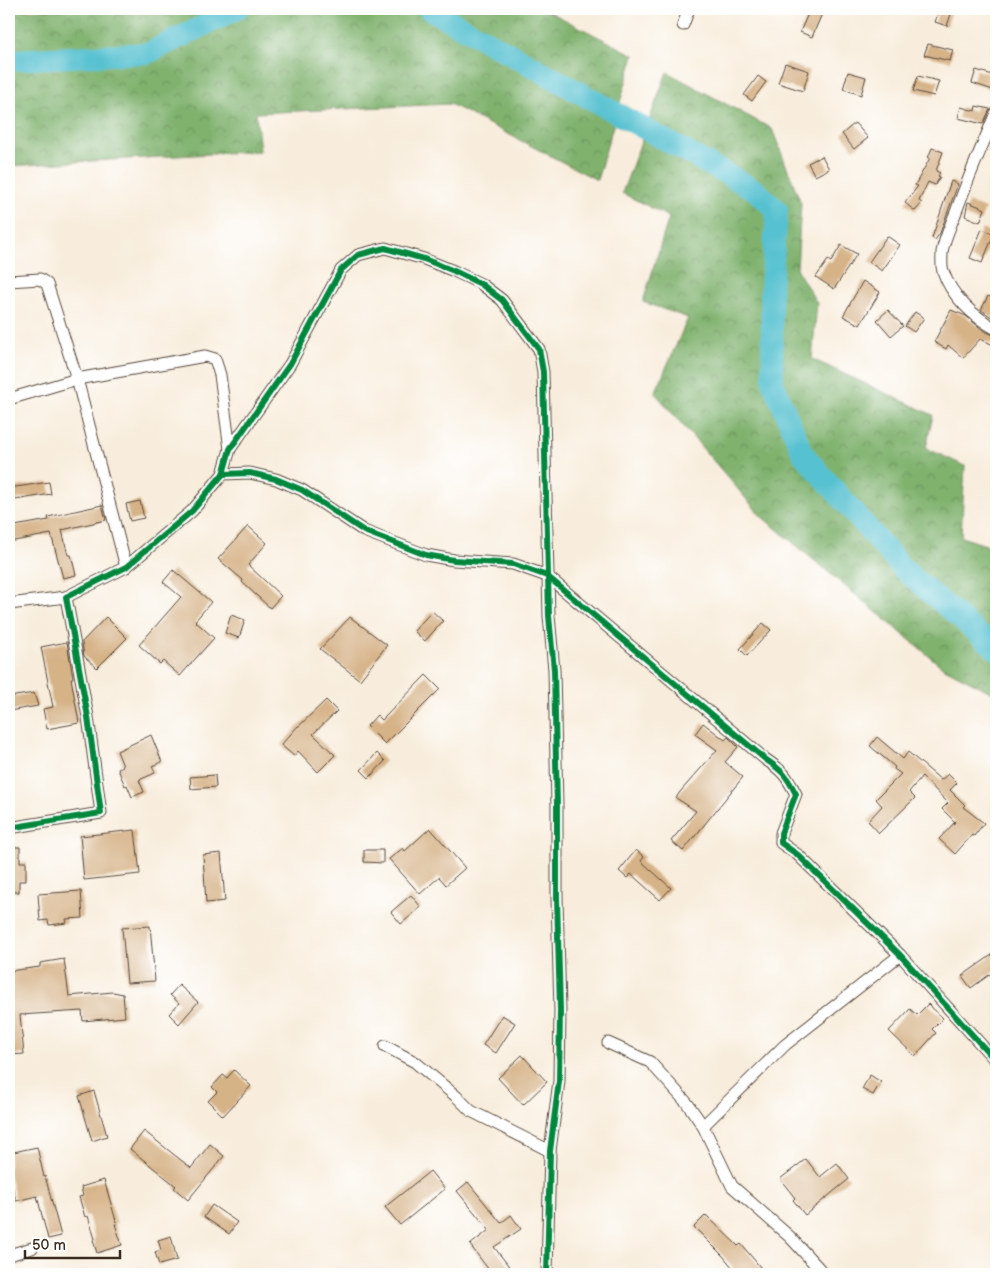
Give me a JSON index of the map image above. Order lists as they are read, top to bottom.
{
  "scale_bar": "50 m"
}
